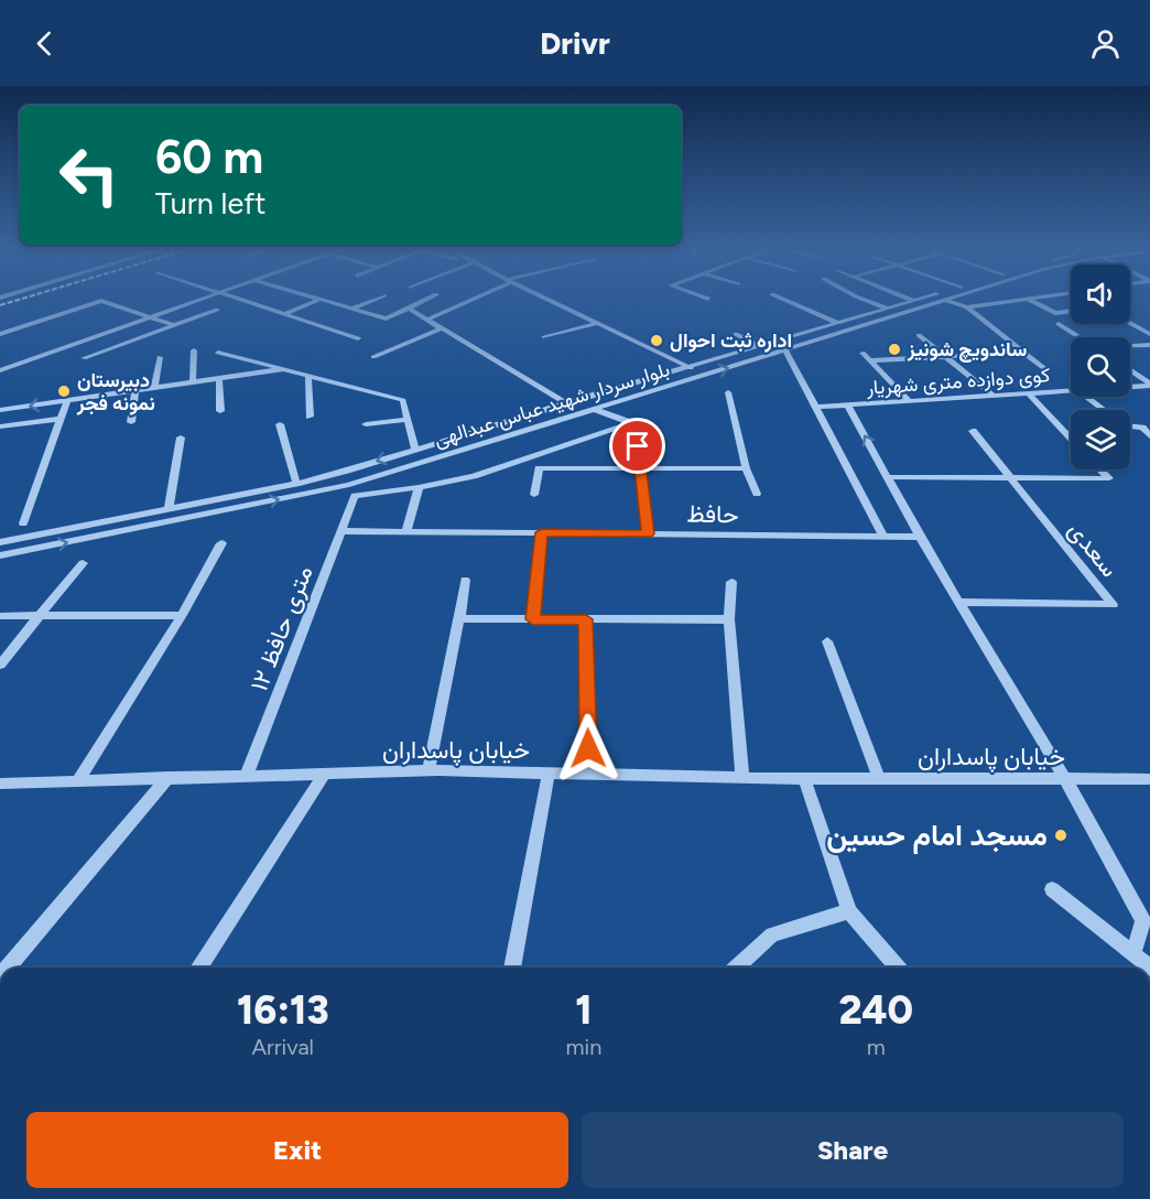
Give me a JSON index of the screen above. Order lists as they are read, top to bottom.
{
  "streets": {
    "street": [
      "کوی دوازده متری شهریار",
      "بلوار سردار شهید عباس عبدالهی",
      "حافظ",
      "سعدی",
      "۱۲ متری حافظ",
      "خیابان پاسداران"
    ]
  },
  "crossings": [
    ["حافظ", "۱۲ متری حافظ"],
    ["۱۲ متری حافظ", "خیابان پاسداران"]
  ],
  "places": [
    "اداره ثبت احوال",
    "ساندویچ شونیز",
    "دبیرستان نمونه فجر",
    "مسجد امام حسین"
  ],
  "page": {
    "header": "Drivr",
    "turn": ["60 m", "Turn left"],
    "eta": [
      "16:13",
      "Arrival",
      "1",
      "min",
      "240",
      "m"
    ],
    "buttons": ["Exit", "Share"]
  }
}
